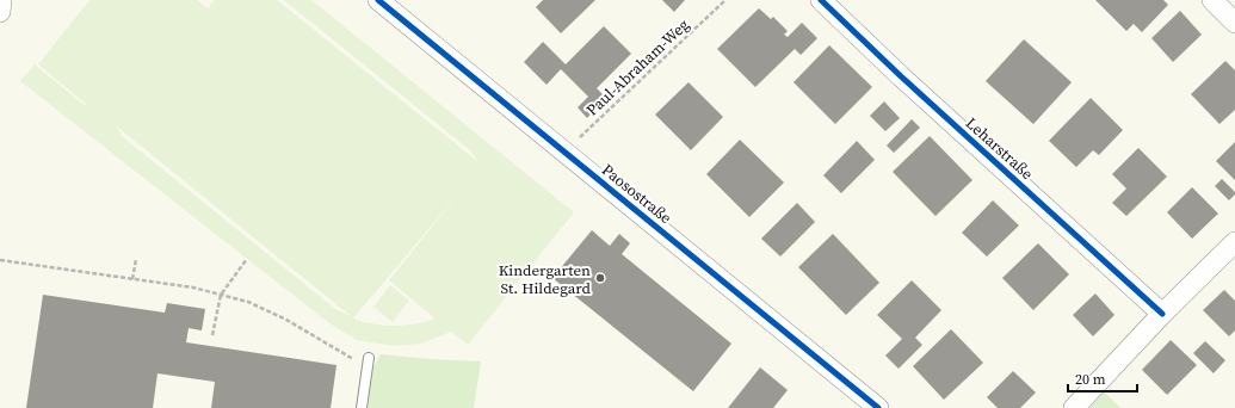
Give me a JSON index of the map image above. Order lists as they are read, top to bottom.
{
  "streets": {
    "street": ["Leharstraße", "Paosostraße"],
    "path": ["Paul-Abraham-Weg"]
  },
  "crossings": [
    ["Paul-Abraham-Weg", "Paosostraße"]
  ],
  "places": ["Kindergarten St. Hildegard"],
  "scale_bar": "20 m"
}
